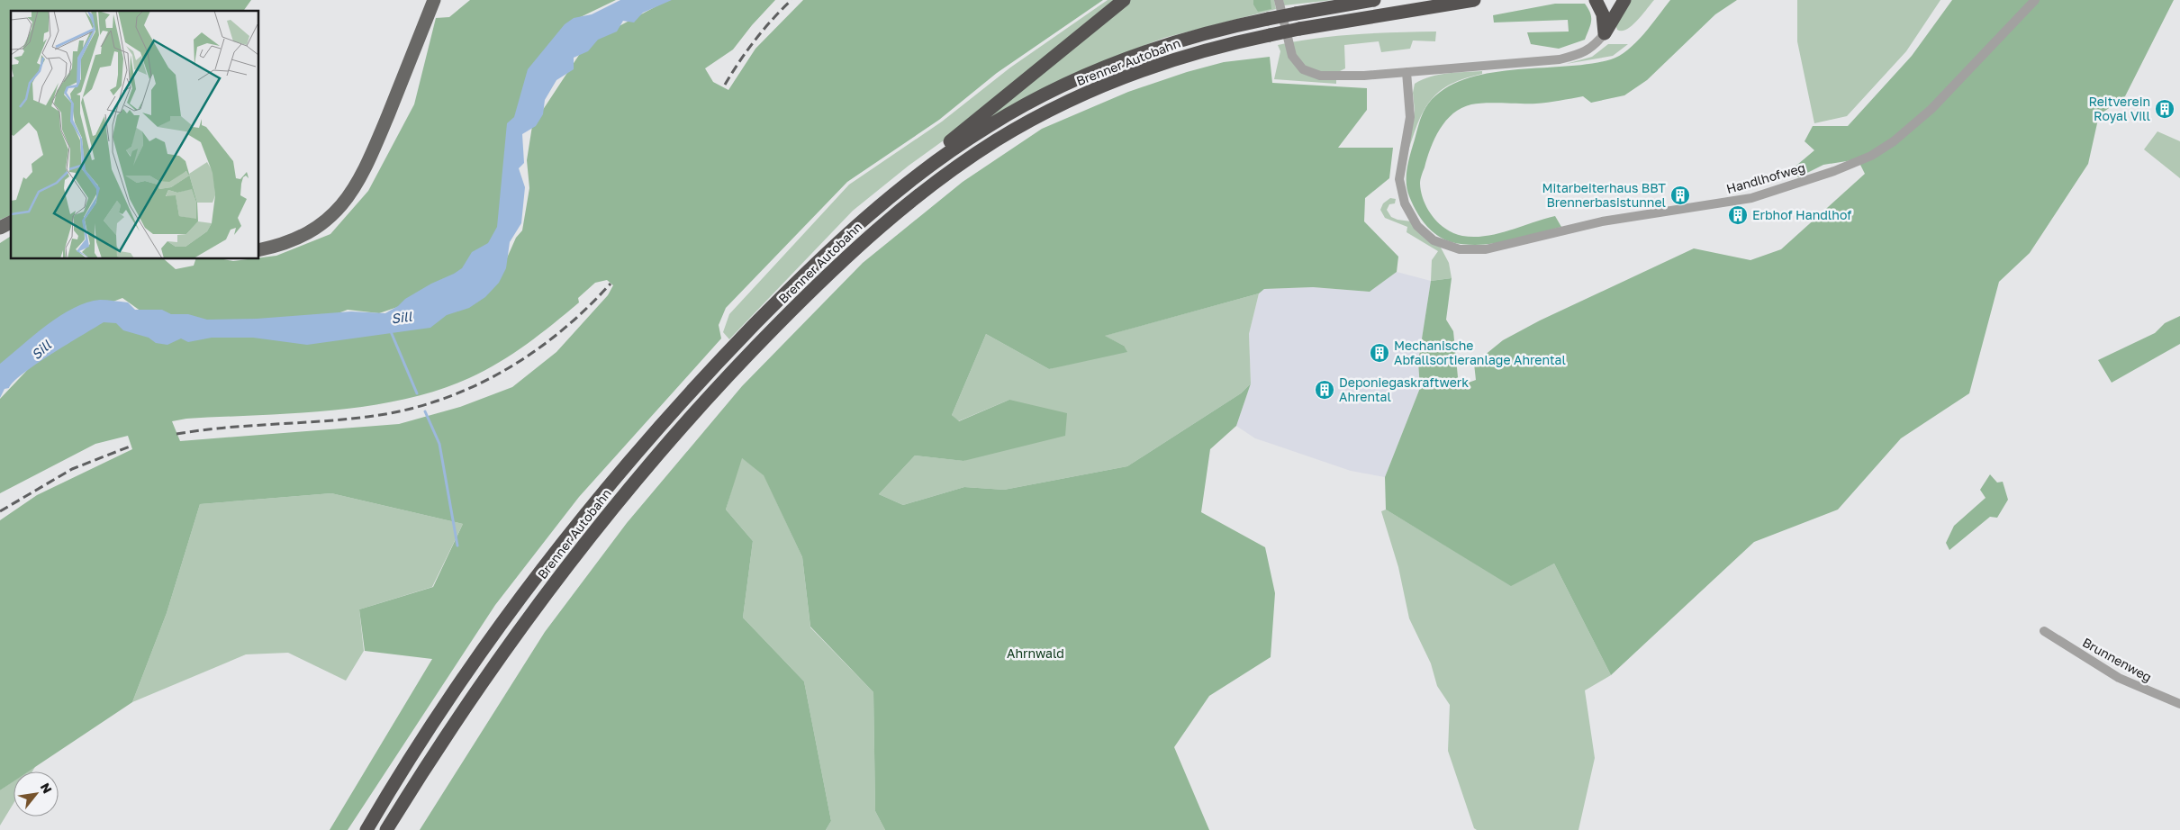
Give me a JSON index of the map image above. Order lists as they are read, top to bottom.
{
  "streets": {
    "highway": ["Brenner Autobahn"],
    "street": ["Handlhofweg", "Brunnenweg"]
  },
  "water": ["Sill"],
  "parks": ["Ahrnwald"],
  "places": {
    "building": [
      "Reitverein Royal Vill",
      "Mitarbeiterhaus BBT Brennerbasistunnel",
      "Erbhof Handlhof",
      "Mechanische Abfallsortieranlage Ahrental",
      "Deponiegaskraftwerk Ahrental"
    ]
  },
  "north": "top right"
}
